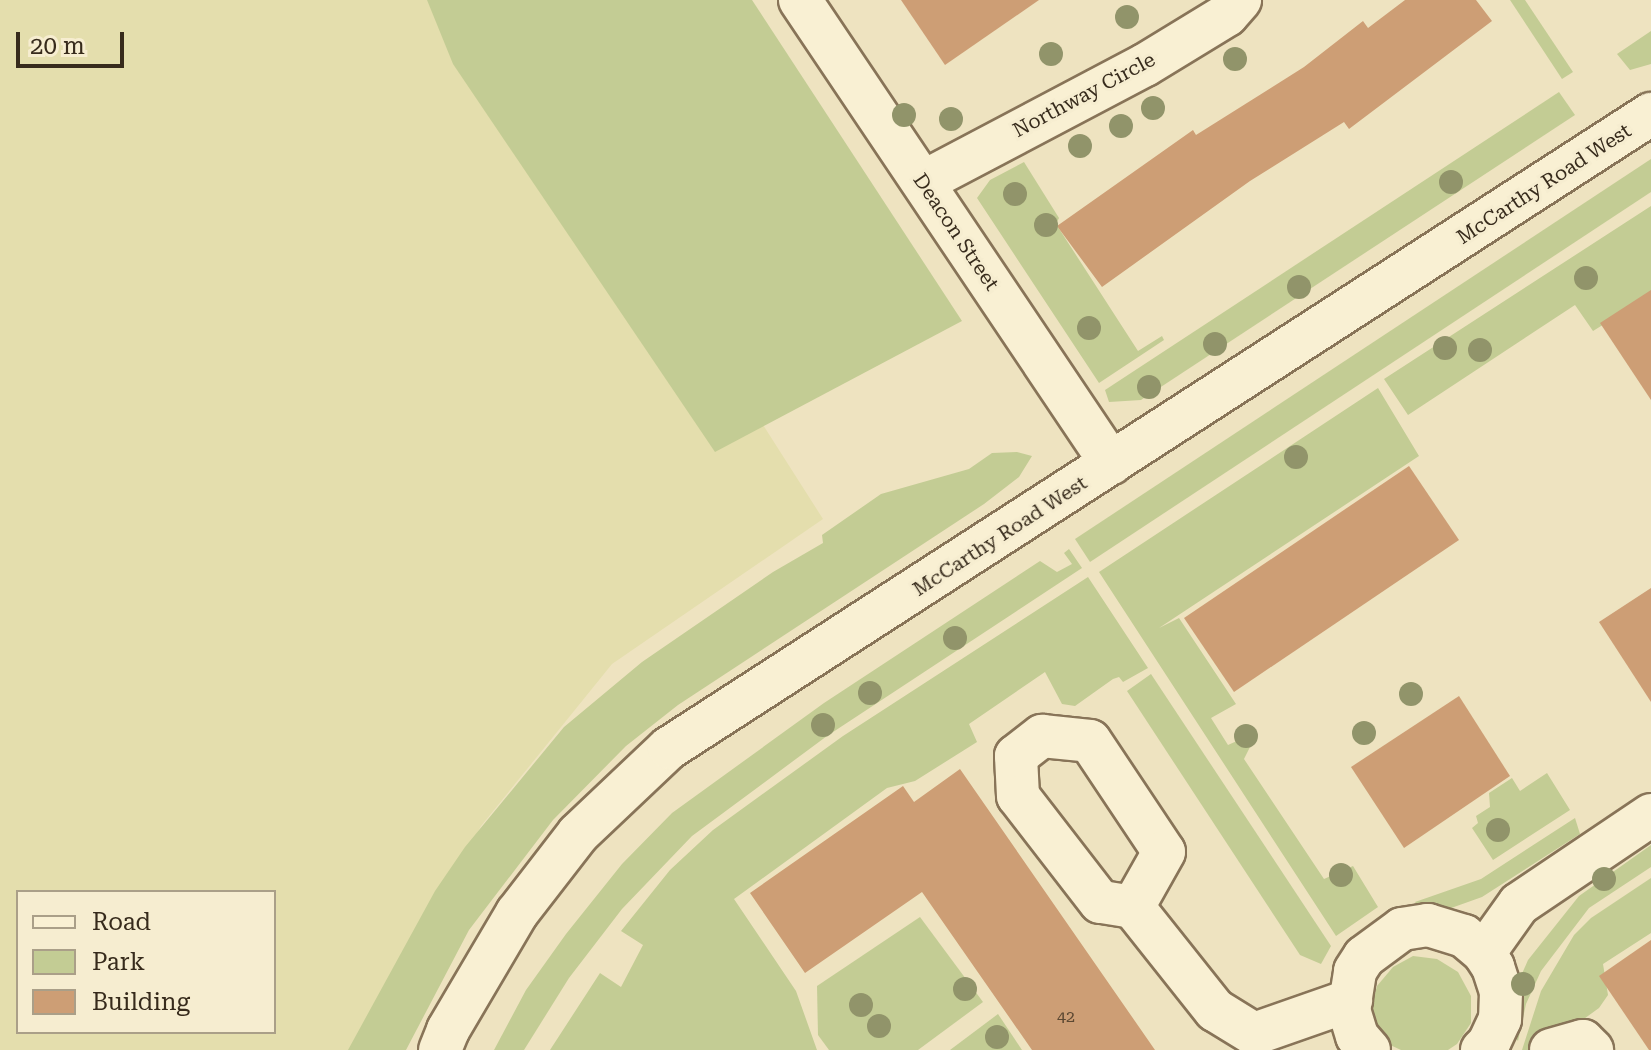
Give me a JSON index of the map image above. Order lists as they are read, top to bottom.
{
  "streets": {
    "street": ["Northway Circle", "McCarthy Road West", "Deacon Street"]
  },
  "crossings": [
    ["Northway Circle", "Deacon Street"],
    ["McCarthy Road West", "Deacon Street"]
  ],
  "house_numbers": ["42"],
  "legend": ["Road", "Park", "Building"],
  "scale_bar": "20 m"
}
